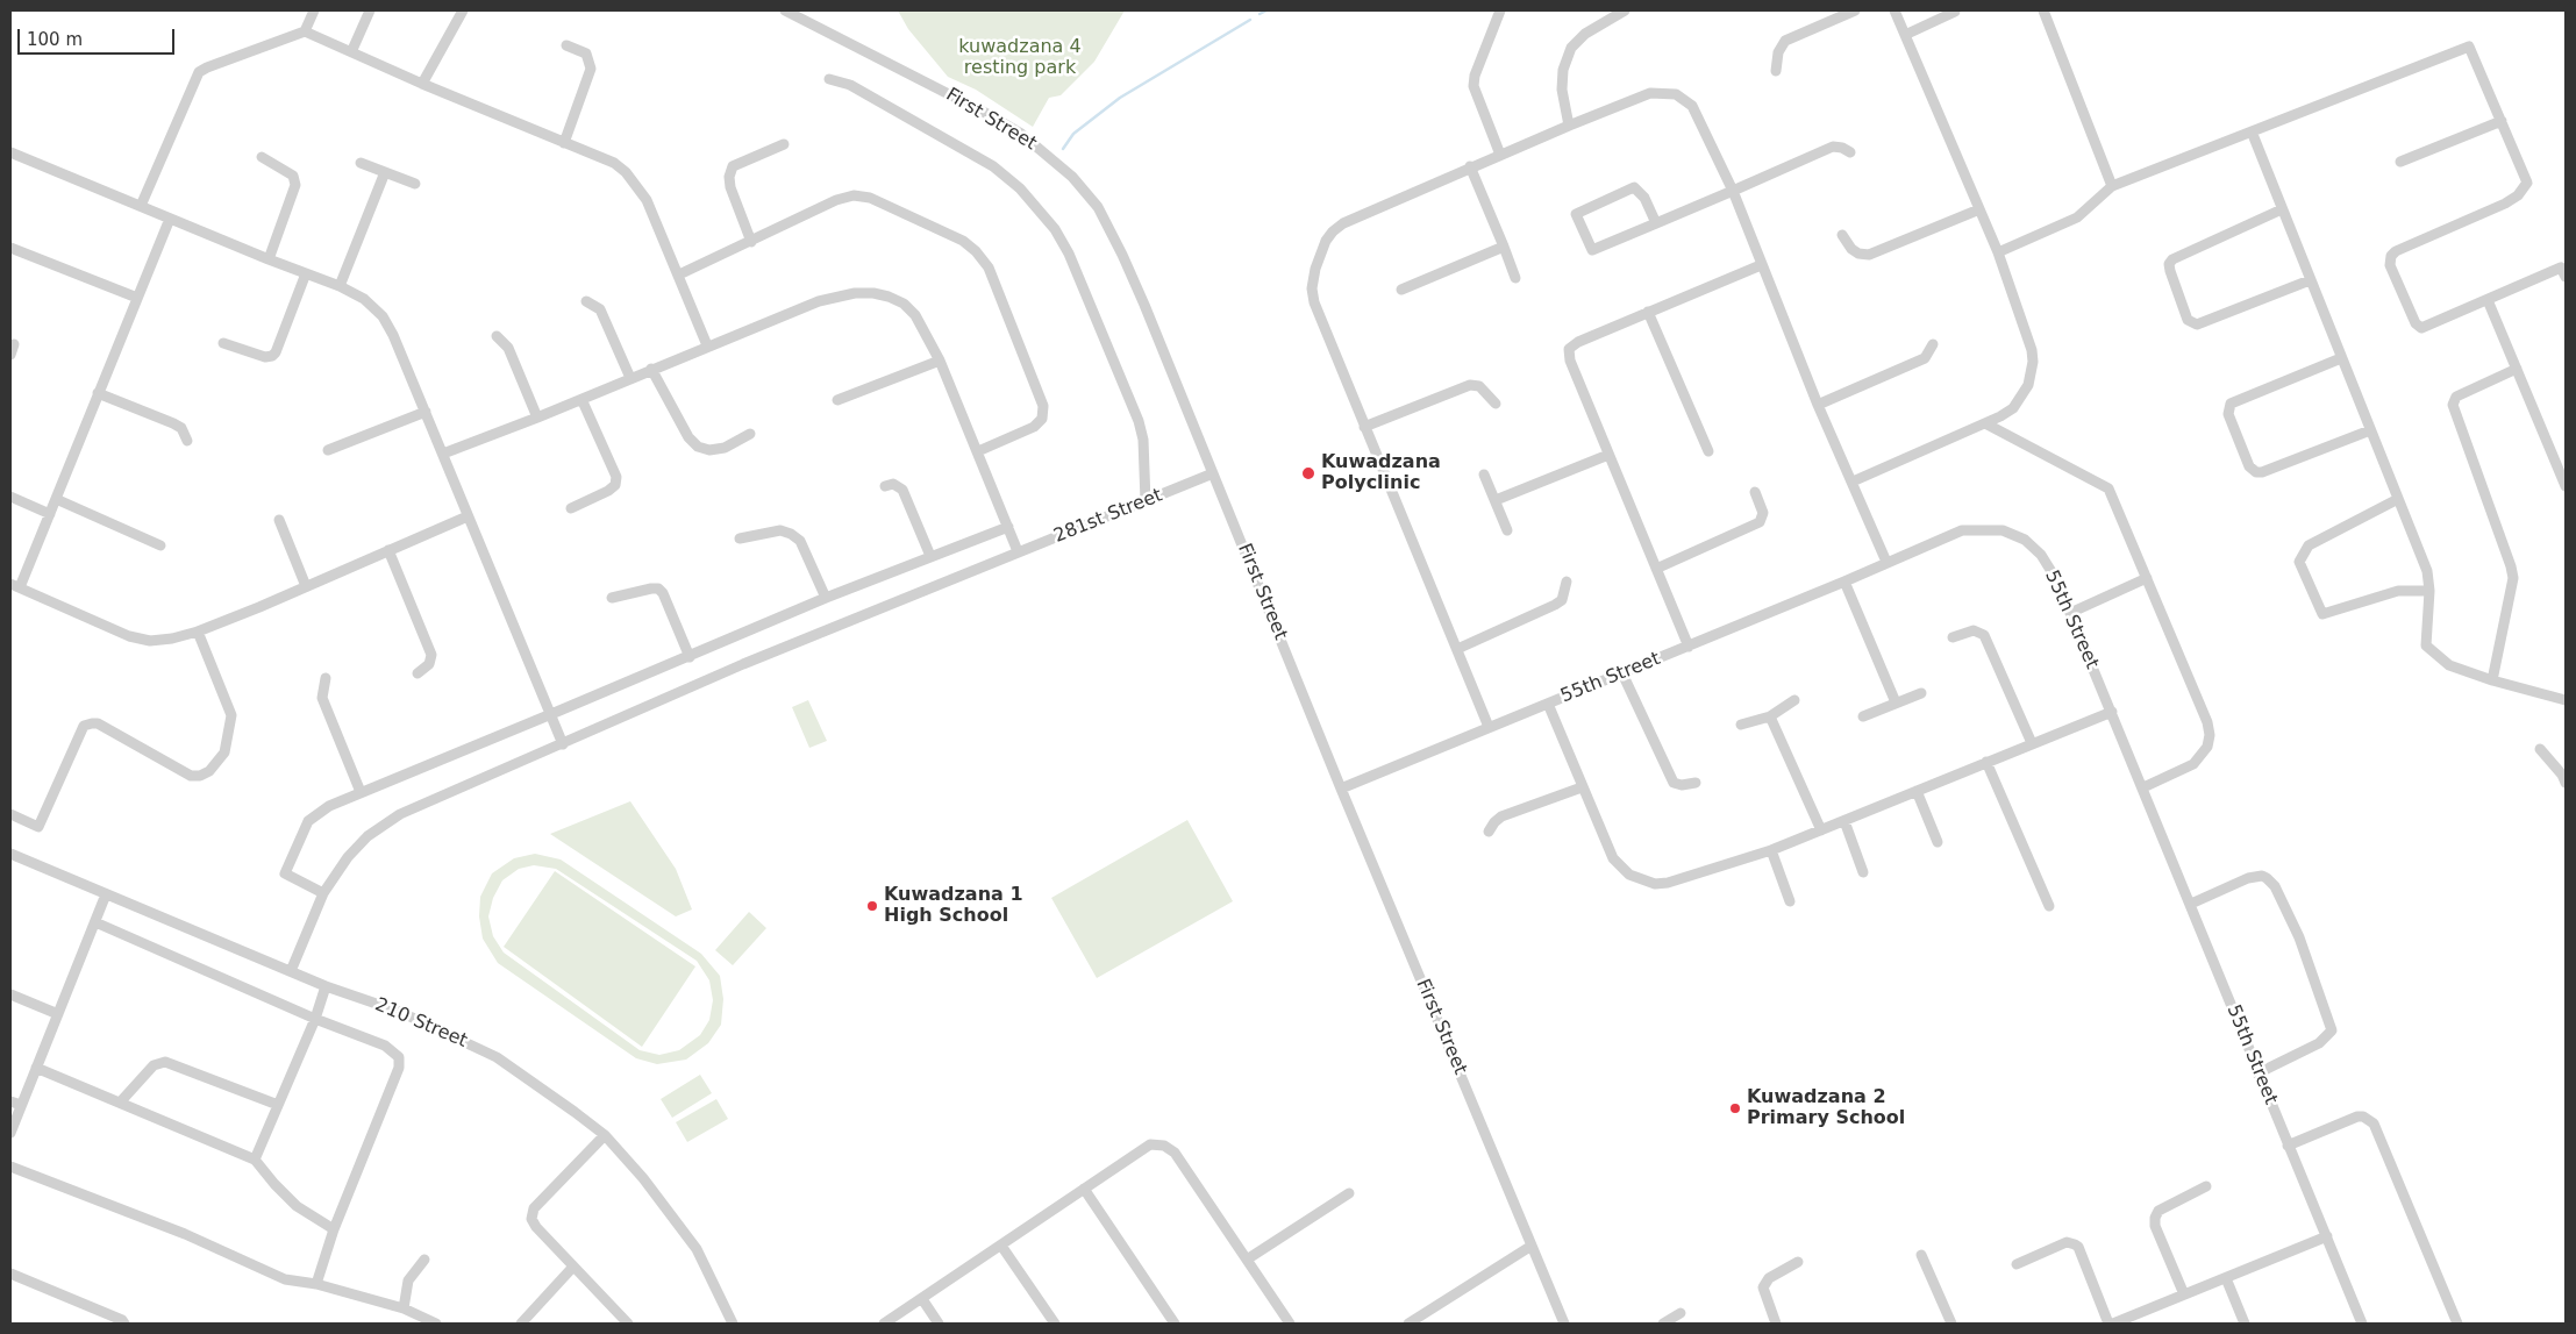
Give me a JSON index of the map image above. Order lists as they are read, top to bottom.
{
  "streets": {
    "street": [
      "First Street",
      "281st Street",
      "55th Street",
      "210 Street"
    ]
  },
  "crossings": [
    ["First Street", "281st Street"],
    ["First Street", "55th Street"],
    ["281st Street", "210 Street"]
  ],
  "parks": ["kuwadzana 4 resting park"],
  "places": ["Kuwadzana Polyclinic", "Kuwadzana 1 High School", "Kuwadzana 2 Primary School"],
  "scale_bar": "100 m"
}
